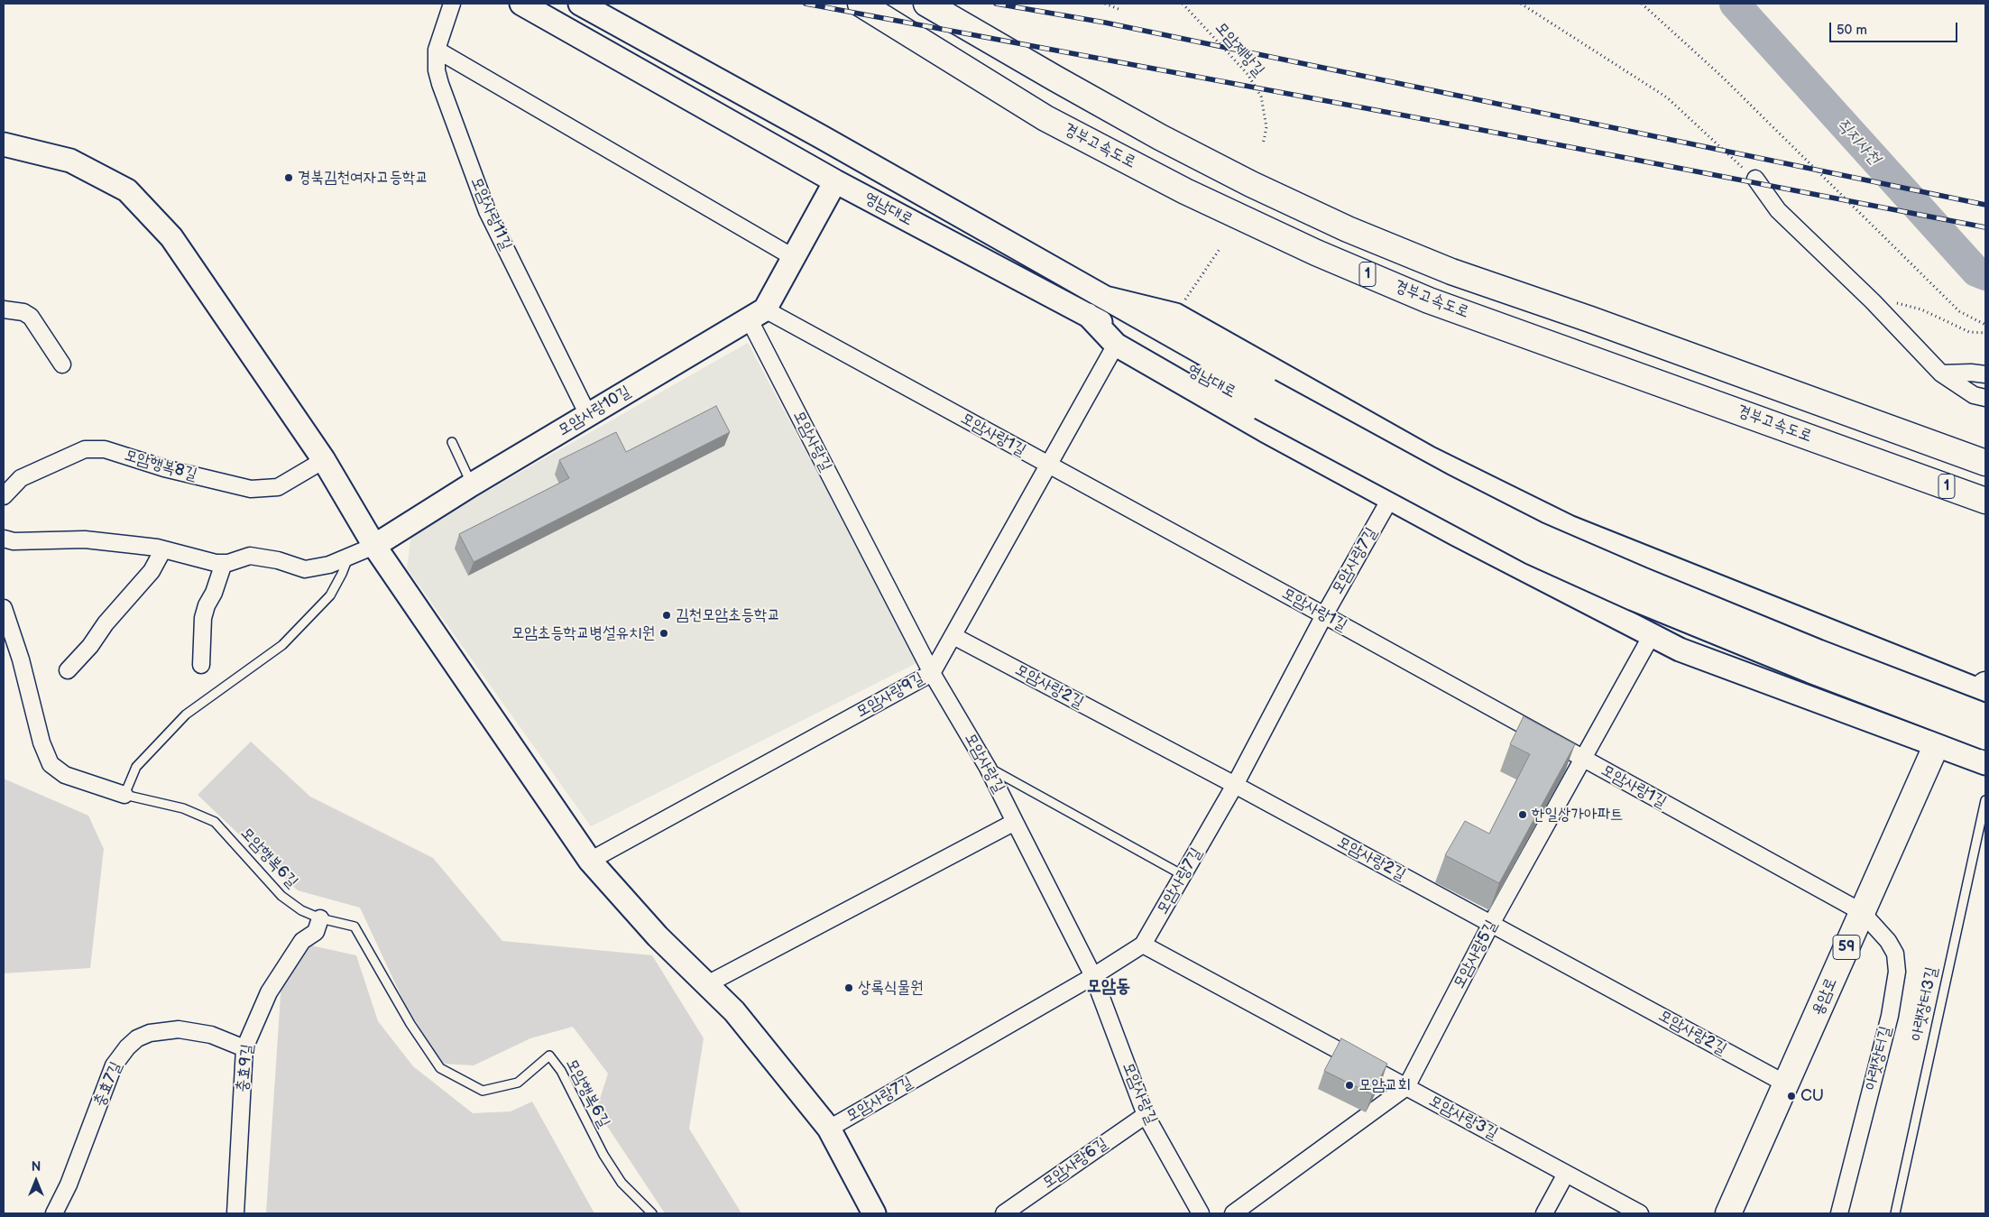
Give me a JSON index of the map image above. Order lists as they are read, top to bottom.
{
  "streets": {
    "main road": [
      "경부고속도로",
      "영남대로",
      "1",
      "모암사랑10길",
      "59",
      "용암로"
    ],
    "street": [
      "모암사랑11길",
      "모암사랑1길",
      "모암사랑길",
      "모암행복8길",
      "모암사랑7길",
      "모암사랑2길",
      "모암사랑9길",
      "모암사랑5길",
      "아랫장터길",
      "충효9길",
      "충효7길",
      "모암사랑3길",
      "모암사랑6길"
    ],
    "lane": ["모암행복6길", "아랫장터3길"],
    "path": ["모암제방길"]
  },
  "crossings": [
    ["모암사랑11길", "모암사랑10길"],
    ["모암사랑10길", "모암사랑1길"],
    ["모암사랑10길", "모암사랑길"],
    ["모암사랑1길", "모암사랑길"],
    ["모암사랑1길", "모암사랑7길"],
    ["모암사랑1길", "모암사랑9길"],
    ["모암사랑1길", "모암사랑5길"],
    ["모암사랑1길", "용암로"],
    ["모암사랑1길", "아랫장터길"],
    ["모암사랑길", "모암사랑7길"],
    ["모암사랑길", "모암사랑9길"],
    ["모암사랑길", "모암사랑6길"],
    ["모암사랑7길", "모암사랑2길"],
    ["모암사랑7길", "모암사랑3길"],
    ["모암사랑2길", "모암사랑9길"],
    ["모암사랑2길", "모암사랑5길"],
    ["모암사랑2길", "용암로"],
    ["모암행복6길", "충효9길"],
    ["모암사랑5길", "모암사랑3길"],
    ["용암로", "아랫장터길"],
    ["충효9길", "충효7길"]
  ],
  "districts": ["모암동"],
  "water": ["직지사천"],
  "places": [
    "경북김천여자고등학교",
    "김천모암초등학교",
    "모암초등학교병설유치원",
    "한일상가아파트",
    "상록식물원",
    "모암교회",
    "CU"
  ],
  "scale_bar": "50 m",
  "north": "top"
}
